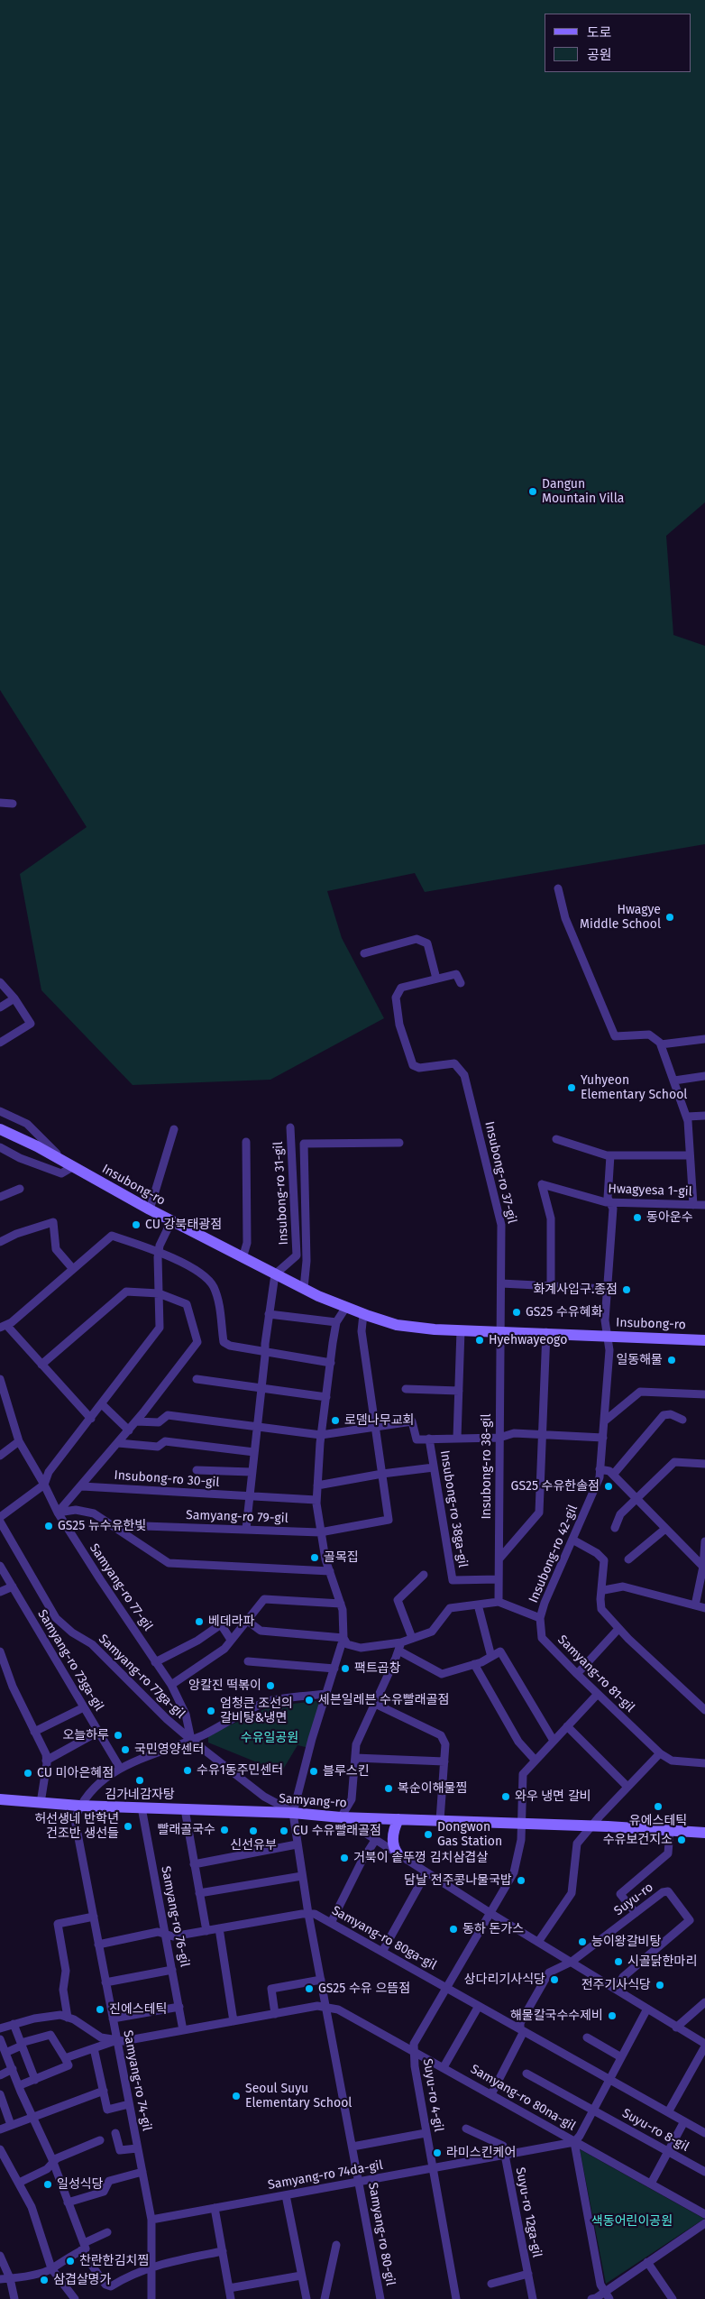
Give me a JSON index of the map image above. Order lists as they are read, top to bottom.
{
  "streets": {
    "main road": ["Insubong-ro", "Samyang-ro"],
    "street": [
      "Insubong-ro 37-gil",
      "Hwagyesa 1-gil",
      "Insubong-ro 31-gil",
      "Insubong-ro 38-gil",
      "Insubong-ro 30-gil",
      "Insubong-ro 38ga-gil",
      "Samyang-ro 79-gil",
      "Insubong-ro 42-gil",
      "Samyang-ro 77-gil",
      "Samyang-ro 73ga-gil",
      "Samyang-ro 81-gil",
      "Samyang-ro 77ga-gil",
      "Suyu-ro",
      "Samyang-ro 76-gil",
      "Samyang-ro 80ga-gil",
      "Samyang-ro 74-gil",
      "Suyu-ro 4-gil",
      "Samyang-ro 80na-gil",
      "Suyu-ro 8-gil",
      "Samyang-ro 74da-gil",
      "Suyu-ro 12ga-gil",
      "Samyang-ro 80-gil"
    ]
  },
  "crossings": [
    ["Insubong-ro 37-gil", "Insubong-ro"],
    ["Insubong-ro 37-gil", "Insubong-ro 38-gil"],
    ["Insubong-ro", "Insubong-ro 31-gil"],
    ["Insubong-ro", "Insubong-ro 38-gil"],
    ["Insubong-ro", "Insubong-ro 42-gil"],
    ["Hwagyesa 1-gil", "Insubong-ro 42-gil"],
    ["Insubong-ro 38-gil", "Insubong-ro 38ga-gil"],
    ["Insubong-ro 38ga-gil", "Insubong-ro 42-gil"],
    ["Insubong-ro 42-gil", "Samyang-ro 81-gil"],
    ["Samyang-ro 77-gil", "Samyang-ro 77ga-gil"],
    ["Samyang-ro", "Samyang-ro 76-gil"],
    ["Samyang-ro", "Samyang-ro 74-gil"],
    ["Samyang-ro", "Samyang-ro 80-gil"],
    ["Suyu-ro", "Samyang-ro 80ga-gil"],
    ["Samyang-ro 76-gil", "Samyang-ro 74-gil"],
    ["Samyang-ro 80ga-gil", "Suyu-ro 4-gil"],
    ["Samyang-ro 80ga-gil", "Samyang-ro 80-gil"],
    ["Samyang-ro 74-gil", "Samyang-ro 74da-gil"],
    ["Suyu-ro 4-gil", "Samyang-ro 80na-gil"],
    ["Suyu-ro 4-gil", "Samyang-ro 74da-gil"],
    ["Samyang-ro 80na-gil", "Samyang-ro 74da-gil"],
    ["Samyang-ro 80na-gil", "Samyang-ro 80-gil"],
    ["Samyang-ro 74da-gil", "Suyu-ro 12ga-gil"],
    ["Samyang-ro 74da-gil", "Samyang-ro 80-gil"]
  ],
  "parks": ["수유일공원", "색동어린이공원"],
  "places": [
    "Dangun Mountain Villa",
    "Hwagye Middle School",
    "Yuhyeon Elementary School",
    "동아운수",
    "CU 강북태광점",
    "화계사입구.종점",
    "GS25 수유혜화",
    "Hyehwayeogo",
    "일동해물",
    "로뎀나무교회",
    "GS25 수유한솔점",
    "GS25 뉴수유한빛",
    "골목집",
    "베데라파",
    "팩트곱창",
    "앙칼진 떡볶이",
    "세븐일레븐 수유빨래골점",
    "엄청큰 조선의 갈비탕&냉면",
    "오늘하루",
    "국민영양센터",
    "수유1동주민센터",
    "블루스킨",
    "CU 미아은혜점",
    "김가네감자탕",
    "복순이해물찜",
    "와우 냉면 갈비",
    "유에스테틱",
    "허선생네 반학년 건조반 생선들",
    "빨래골국수",
    "신선유부",
    "CU 수유빨래골점",
    "Dongwon Gas Station",
    "수유보건지소",
    "거북이 솥뚜껑 김치삼겹살",
    "담날 전주콩나물국밥",
    "동하 돈가스",
    "능이왕갈비탕",
    "시골닭한마리",
    "상다리기사식당",
    "전주기사식당",
    "GS25 수유 으뜸점",
    "진에스테틱",
    "해물칼국수수제비",
    "Seoul Suyu Elementary School",
    "라미스킨케어",
    "일성식당",
    "찬란한김치찜",
    "삼겹살명가"
  ],
  "legend": ["도로", "공원"]
}
